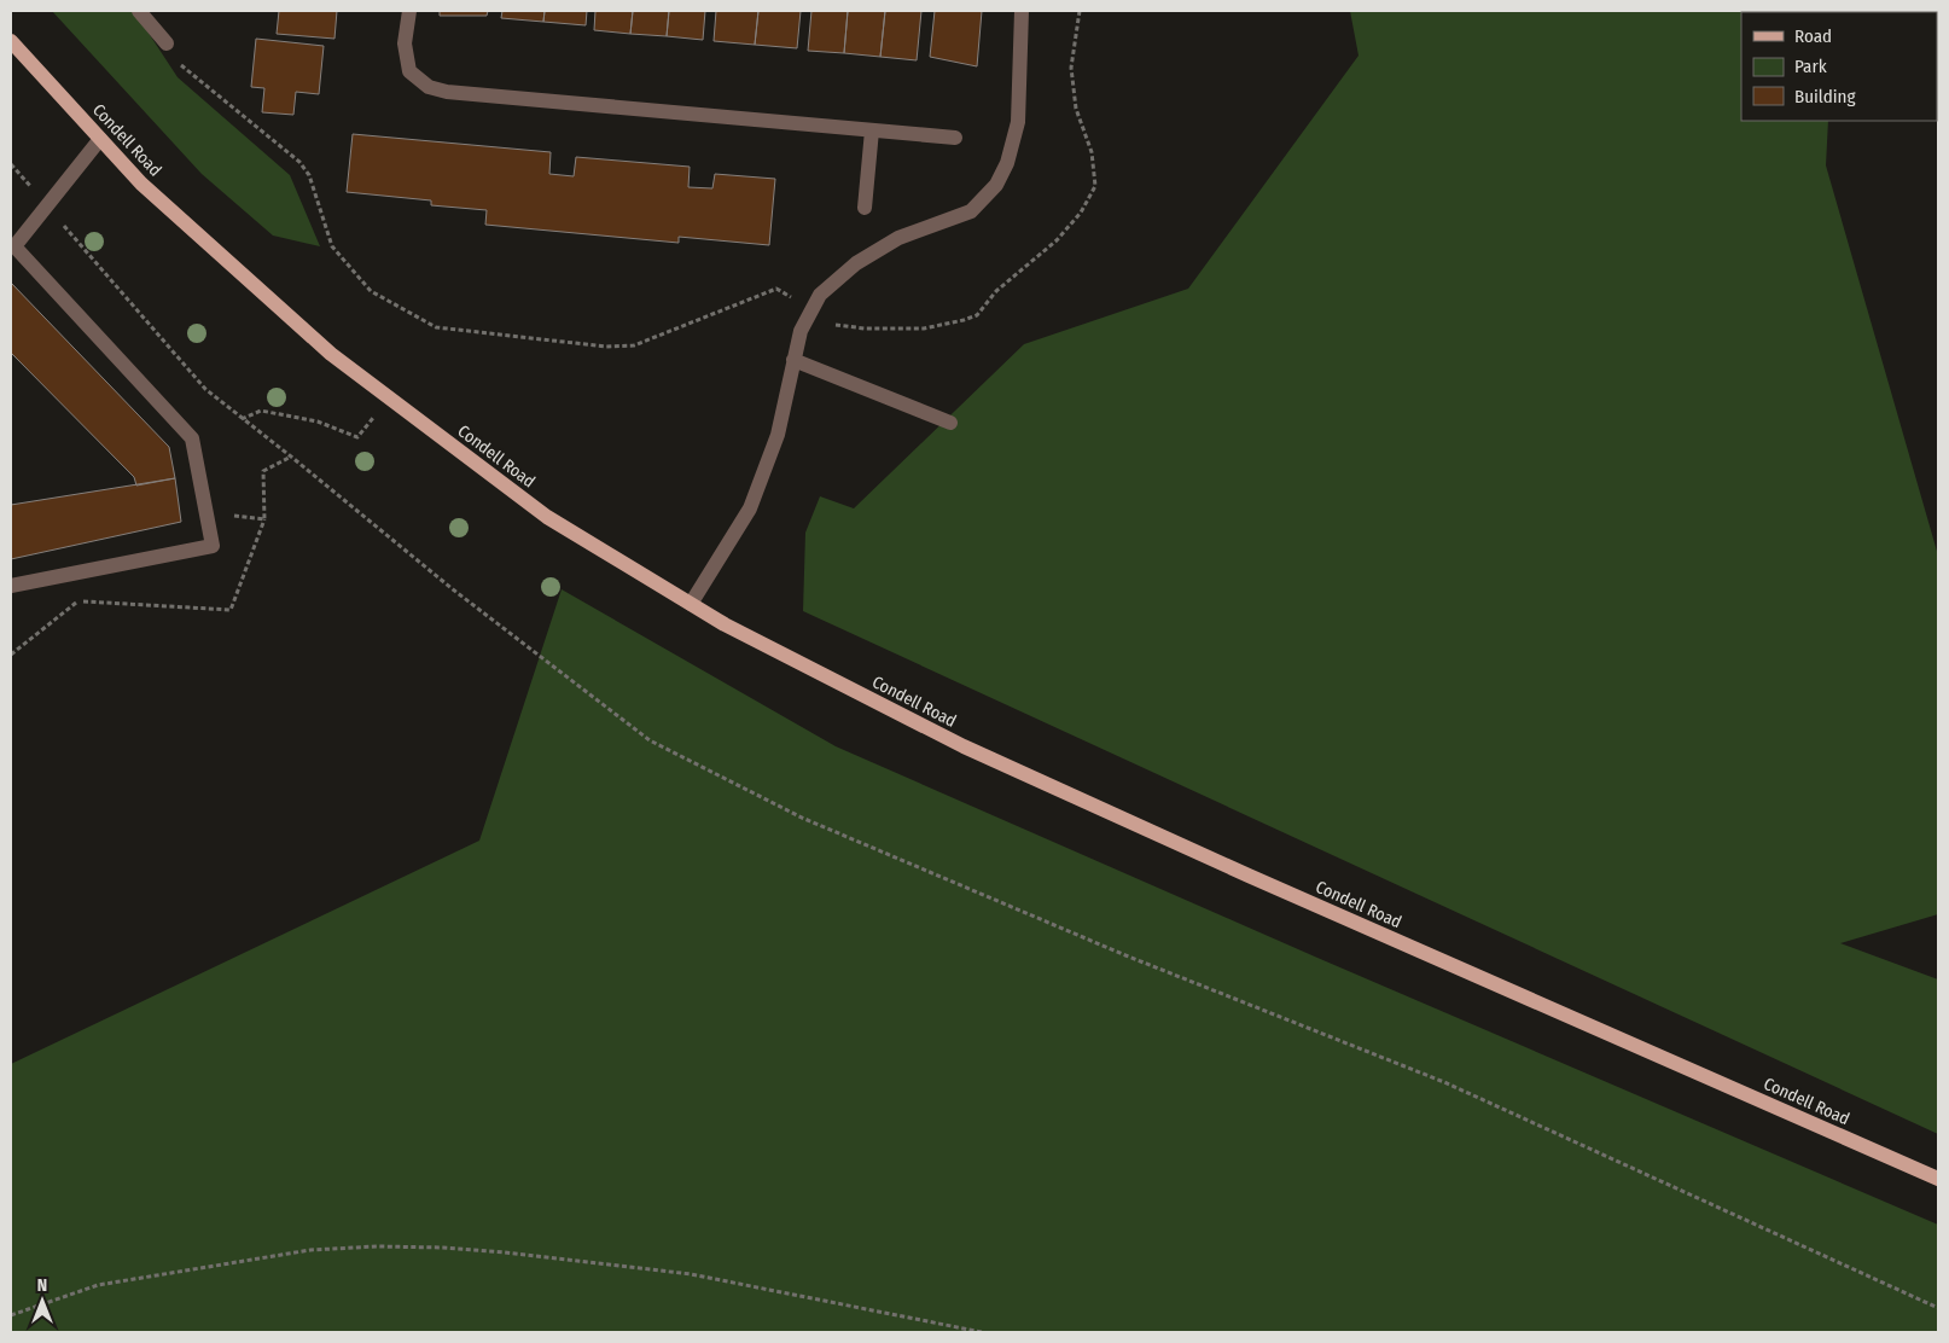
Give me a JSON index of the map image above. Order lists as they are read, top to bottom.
{
  "streets": {
    "main road": ["Condell Road"]
  },
  "legend": ["Road", "Park", "Building"],
  "north": "top"
}
